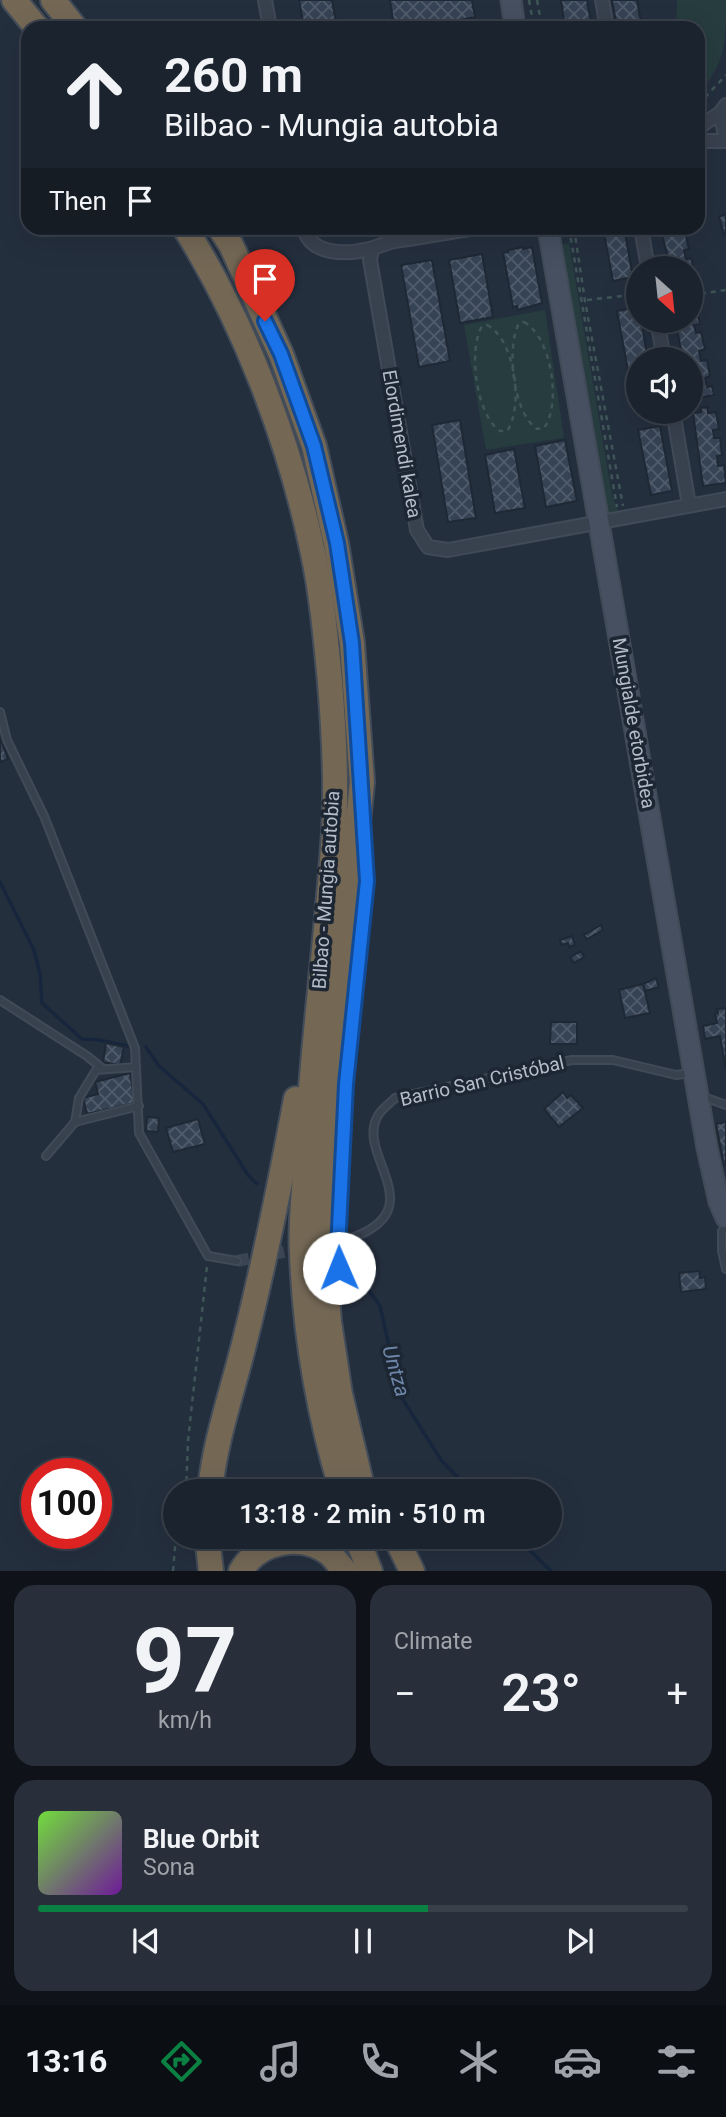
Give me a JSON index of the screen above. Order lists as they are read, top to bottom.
{
  "streets": {
    "highway": ["Bilbao - Mungia autobia"],
    "street": ["Elordimendi kalea", "Mungialde etorbidea"],
    "lane": ["Barrio San Cristóbal"]
  },
  "crossings": [
    ["Elordimendi kalea", "Mungialde etorbidea"],
    ["Mungialde etorbidea", "Barrio San Cristóbal"]
  ],
  "water": ["Untza"],
  "north": "bottom right",
  "page": {
    "turn": ["260 m", "Bilbao - Mungia autobia"],
    "then": "Then",
    "limit": "100",
    "trip": "13:18 · 2 min · 510 m",
    "tile": [
      ["97", "km/h"],
      "Climate"
    ],
    "heat": ["−", "23°", "+"],
    "song": ["Blue Orbit", "Sona"],
    "tabs": "13:16"
  }
}
